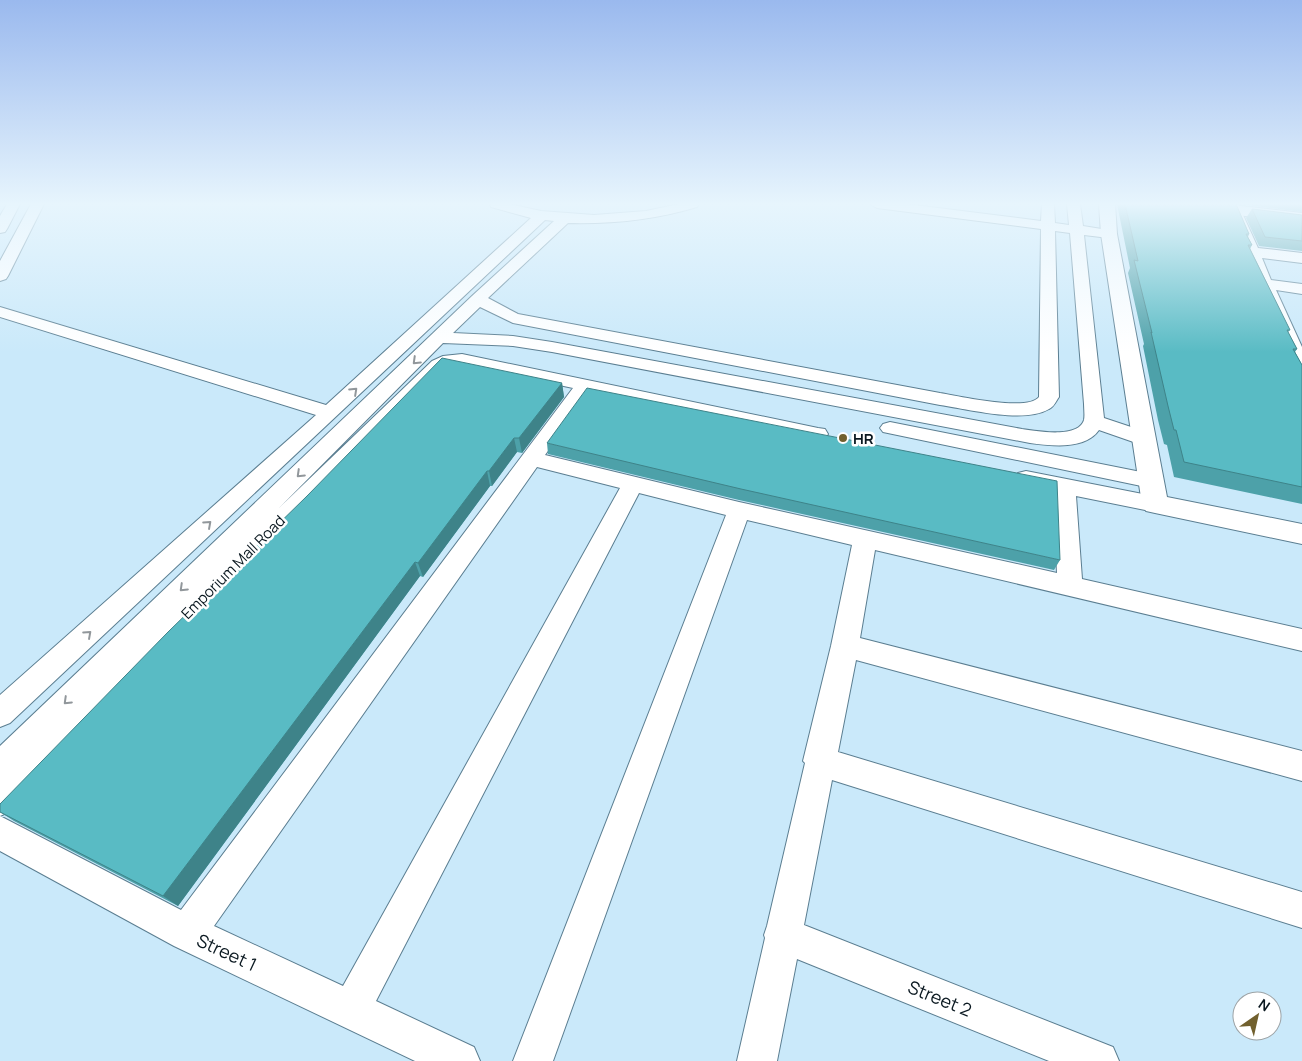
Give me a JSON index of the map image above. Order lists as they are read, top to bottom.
{
  "streets": {
    "street": ["Emporium Mall Road", "Street 1", "Street 2"]
  },
  "places": ["HR"],
  "north": "top right"
}
